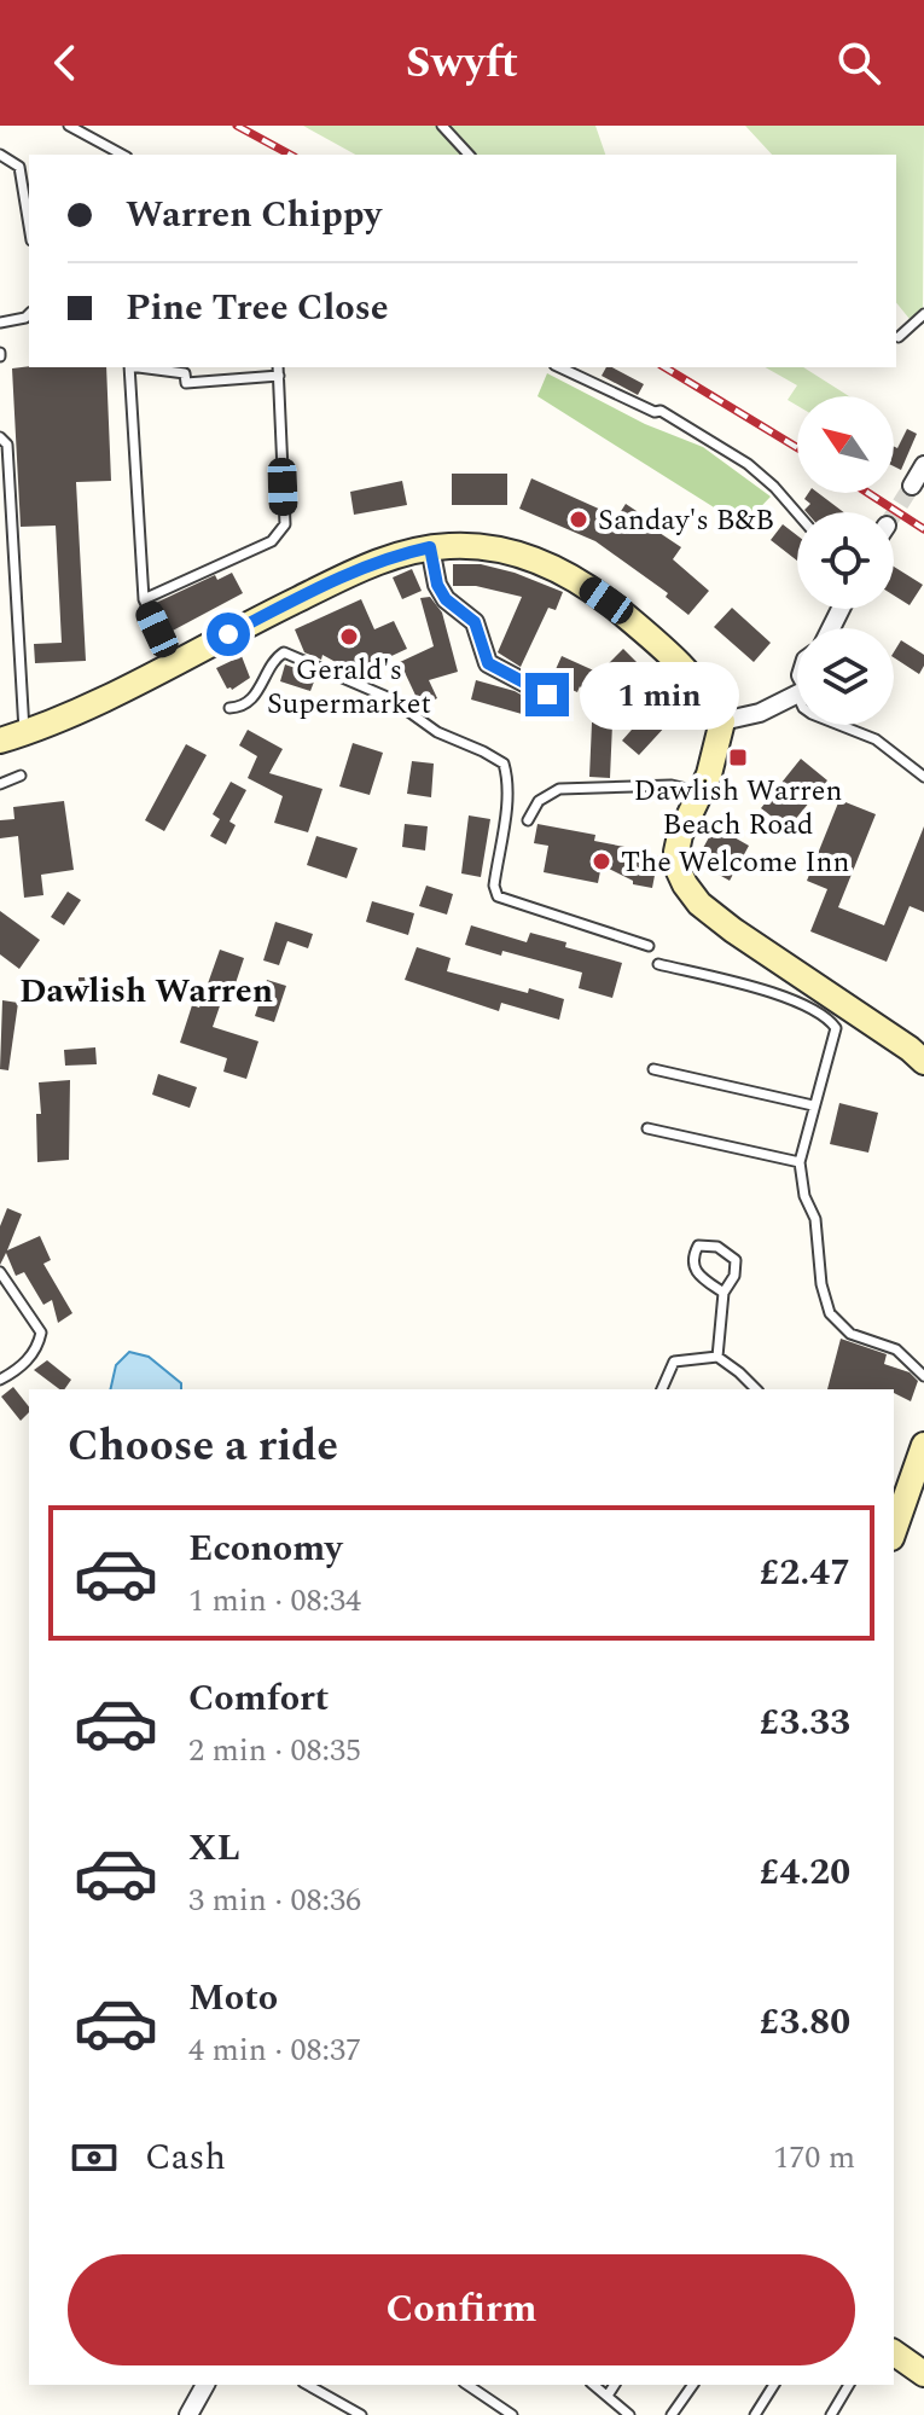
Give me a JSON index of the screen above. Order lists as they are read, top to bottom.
{
  "districts": ["Dawlish Warren"],
  "places": {
    "other": ["Sanday's B&B", "Gerald's Supermarket", "The Welcome Inn"],
    "transit": ["Dawlish Warren Beach Road"]
  },
  "north": "top left",
  "page": {
    "header": "Swyft",
    "banner": ["Warren Chippy", "Pine Tree Close"],
    "bubble": "1 min",
    "heading": "Choose a ride",
    "list": [
      {
        "name": "Economy",
        "note": "1 min · 08:34",
        "value": "£2.47"
      },
      {
        "name": "Comfort",
        "note": "2 min · 08:35",
        "value": "£3.33"
      },
      {
        "name": "XL",
        "note": "3 min · 08:36",
        "value": "£4.20"
      },
      {
        "name": "Moto",
        "note": "4 min · 08:37",
        "value": "£3.80"
      }
    ],
    "pay": ["Cash", "170 m"],
    "buttons": "Confirm"
  }
}
